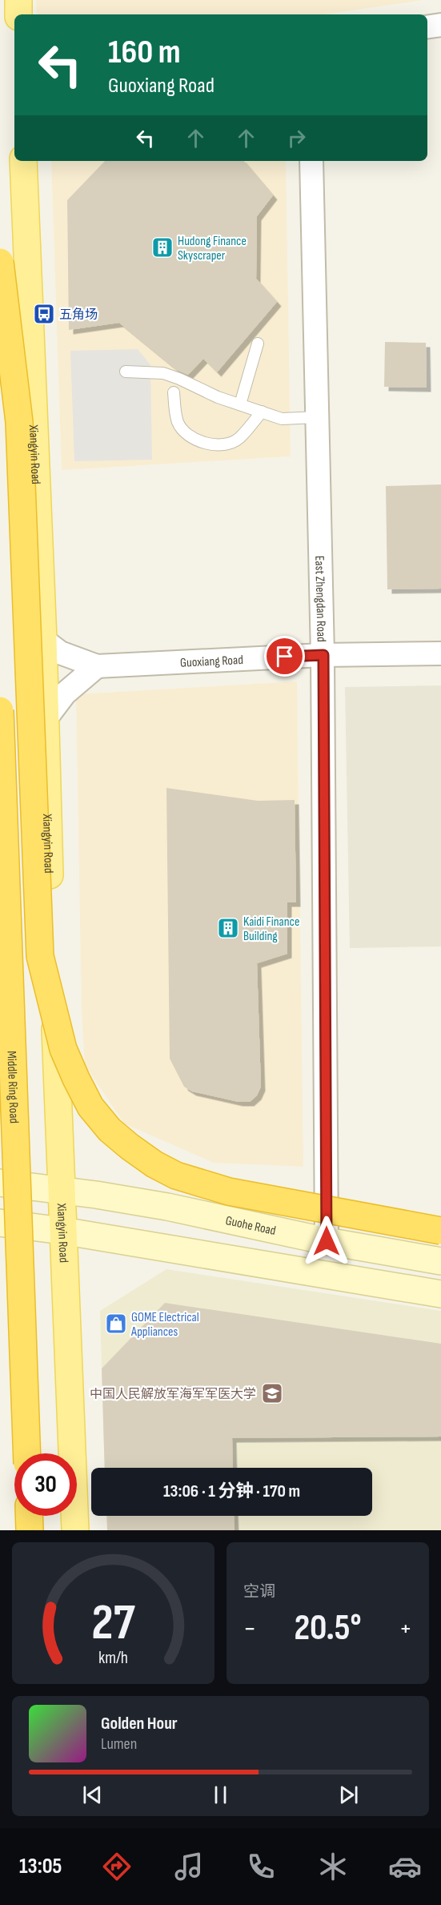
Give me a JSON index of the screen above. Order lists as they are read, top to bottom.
{
  "streets": {
    "highway": ["Middle Ring Road"],
    "main road": ["Xiangyin Road"],
    "street": ["East Zhengdan Road", "Guoxiang Road", "Guohe Road"]
  },
  "crossings": [
    ["Xiangyin Road", "Guoxiang Road"],
    ["Xiangyin Road", "Guohe Road"],
    ["East Zhengdan Road", "Guoxiang Road"],
    ["East Zhengdan Road", "Guohe Road"]
  ],
  "places": {
    "building": ["Hudong Finance Skyscraper", "Kaidi Finance Building"],
    "bus stop": ["五角场"],
    "shop": ["GOME Electrical Appliances"],
    "school or university": ["中国人民解放军海军军医大学"]
  },
  "page": {
    "turn": ["160 m", "Guoxiang Road"],
    "limit": "30",
    "trip": "13:06 · 1 分钟 · 170 m",
    "tile": "空调",
    "heat": ["−", "20.5°", "+"],
    "song": ["Golden Hour", "Lumen"],
    "tabs": "13:05",
    "gauge": ["27", "km/h"]
  }
}
